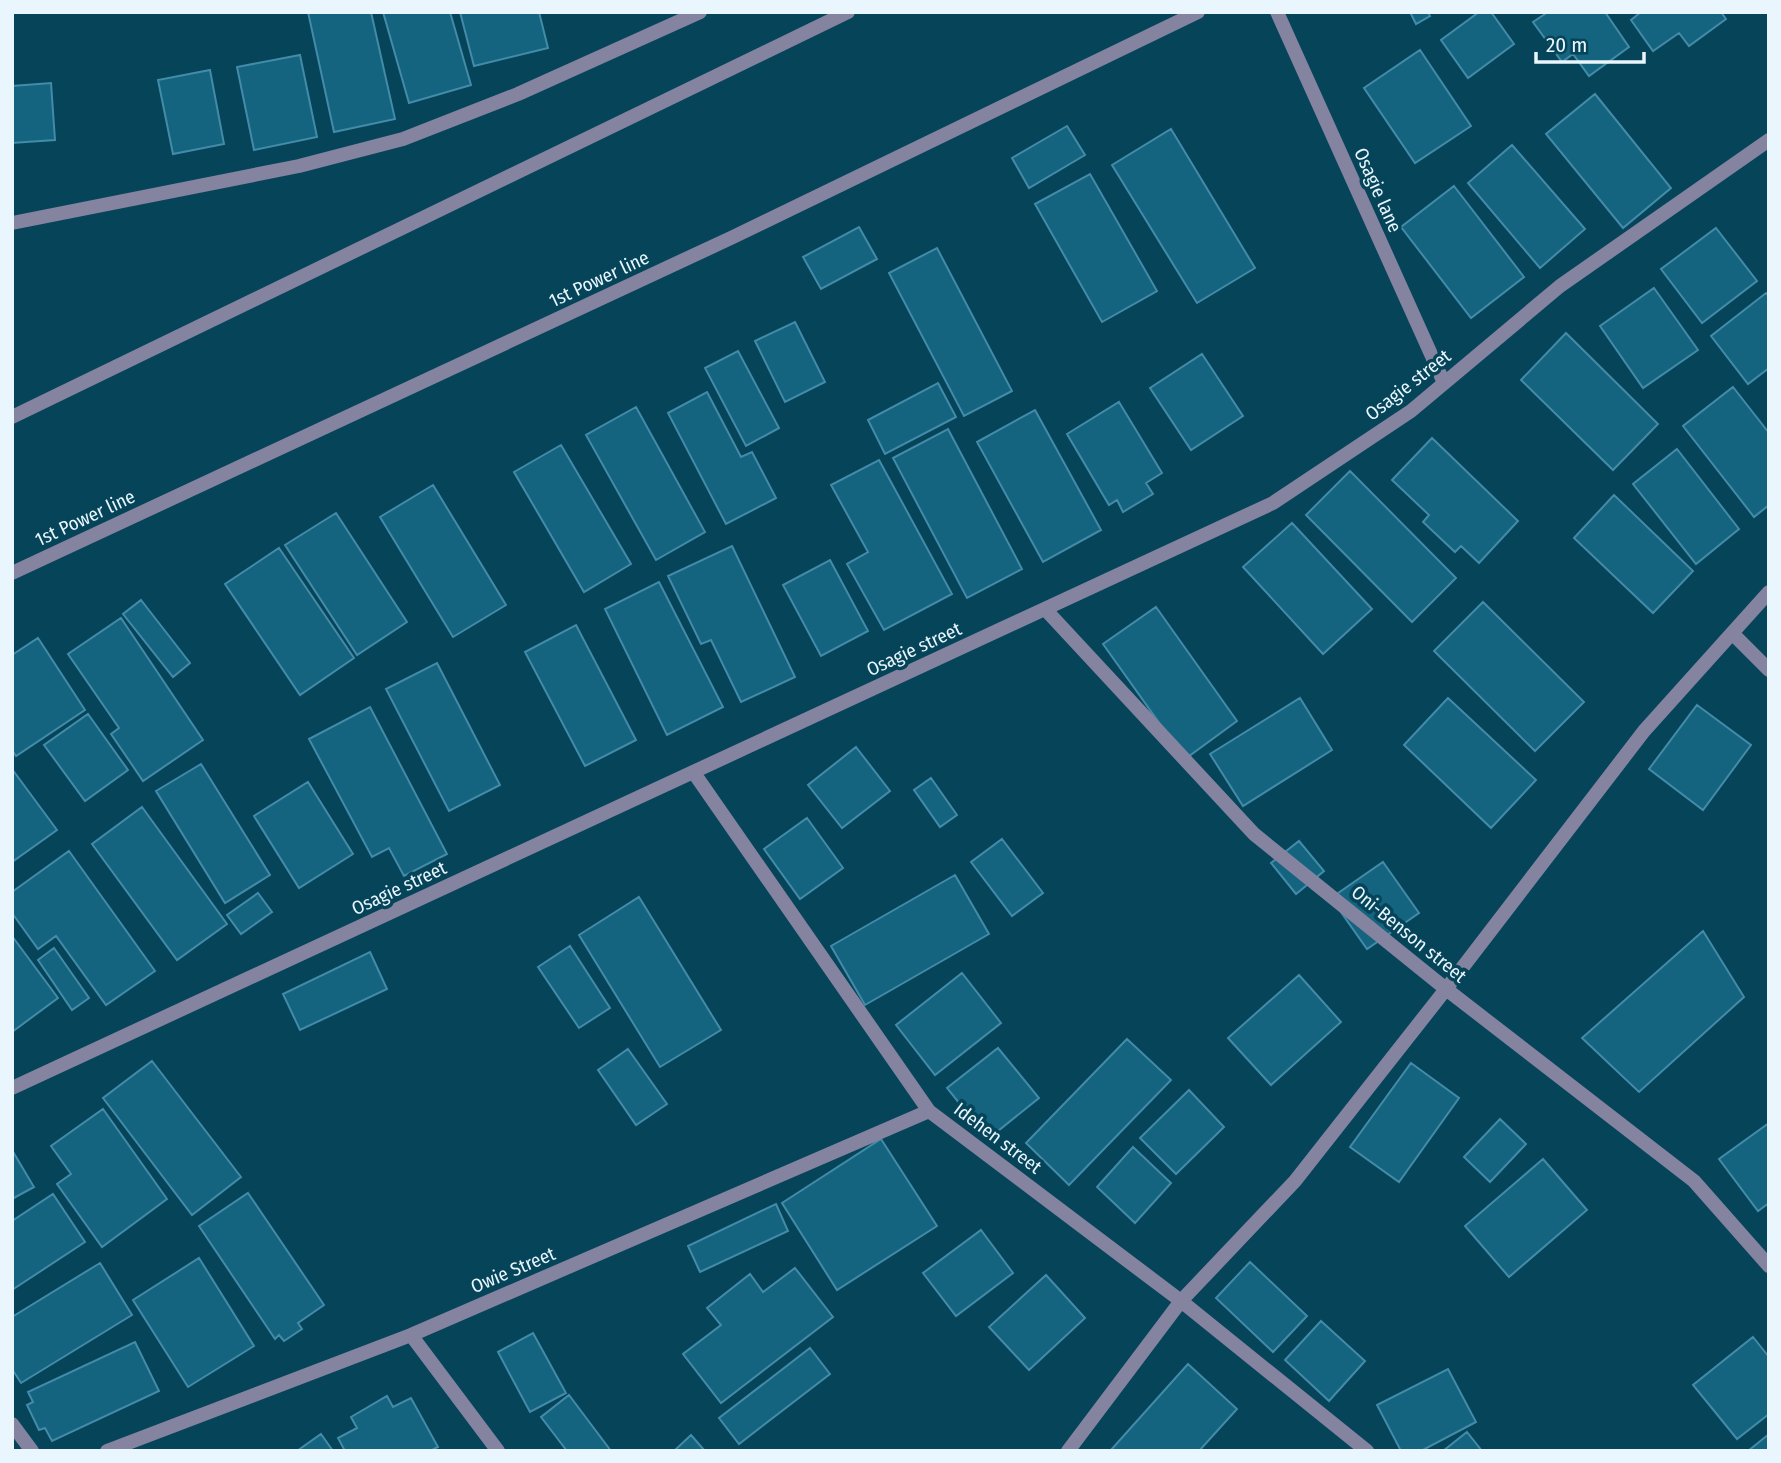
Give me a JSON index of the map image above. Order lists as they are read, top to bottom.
{
  "streets": {
    "street": [
      "Osagie lane",
      "1st Power line",
      "Osagie street",
      "Oni-Benson street",
      "Idehen street",
      "Owie Street"
    ]
  },
  "crossings": [
    ["Osagie lane", "Osagie street"],
    ["Osagie street", "Oni-Benson street"],
    ["Osagie street", "Idehen street"],
    ["Idehen street", "Owie Street"]
  ],
  "scale_bar": "20 m"
}
